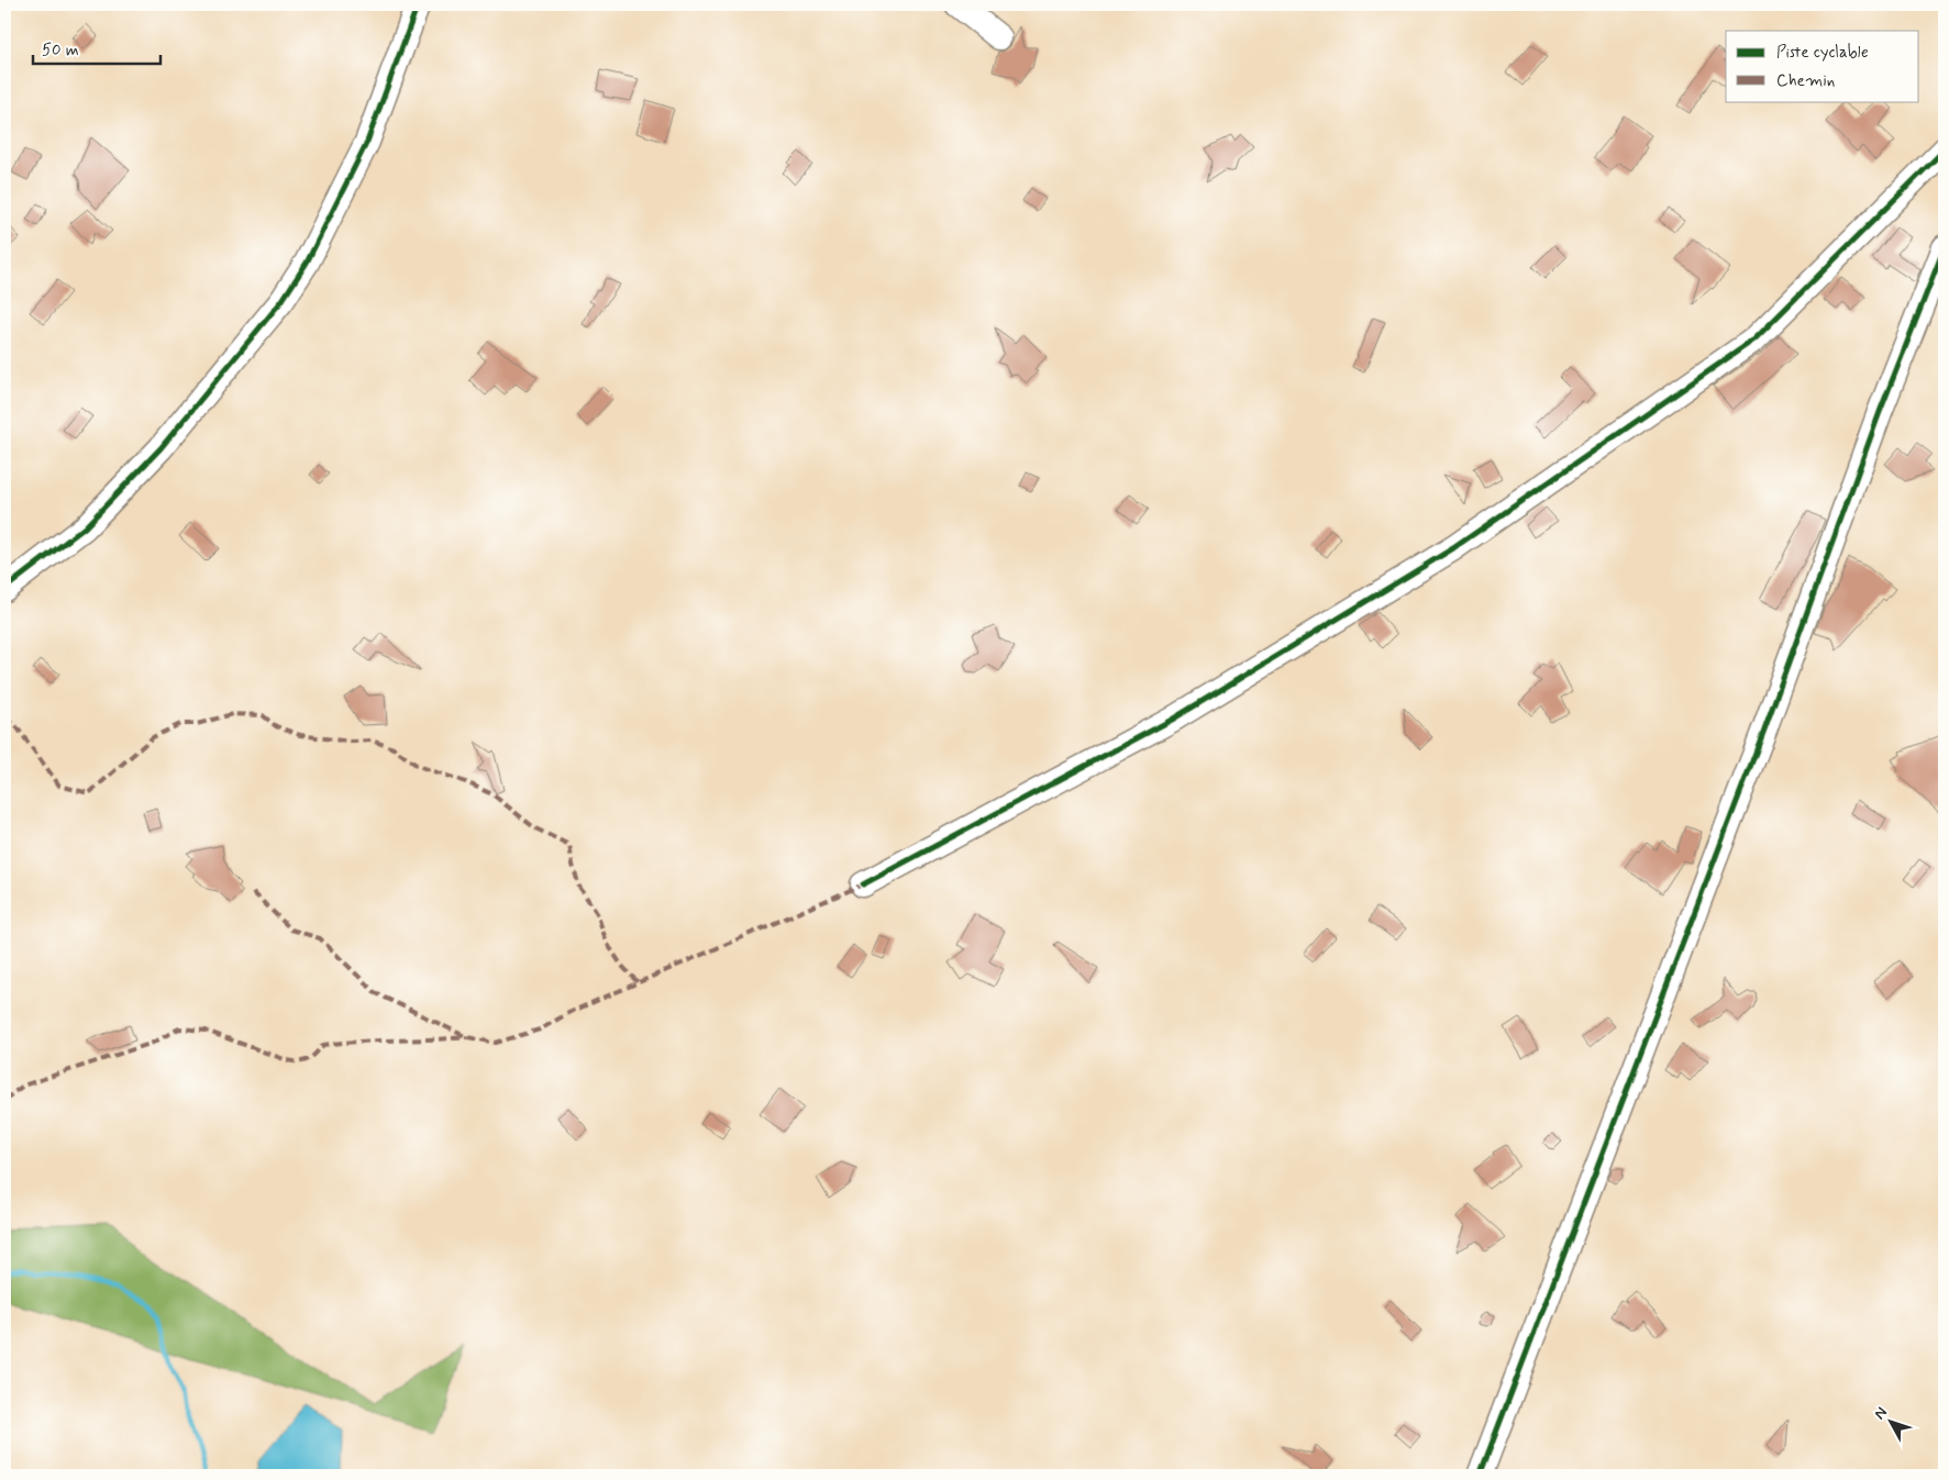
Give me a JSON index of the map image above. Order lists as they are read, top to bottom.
{
  "legend": ["Piste cyclable", "Chemin"],
  "scale_bar": "50 m",
  "north": "top left"
}
